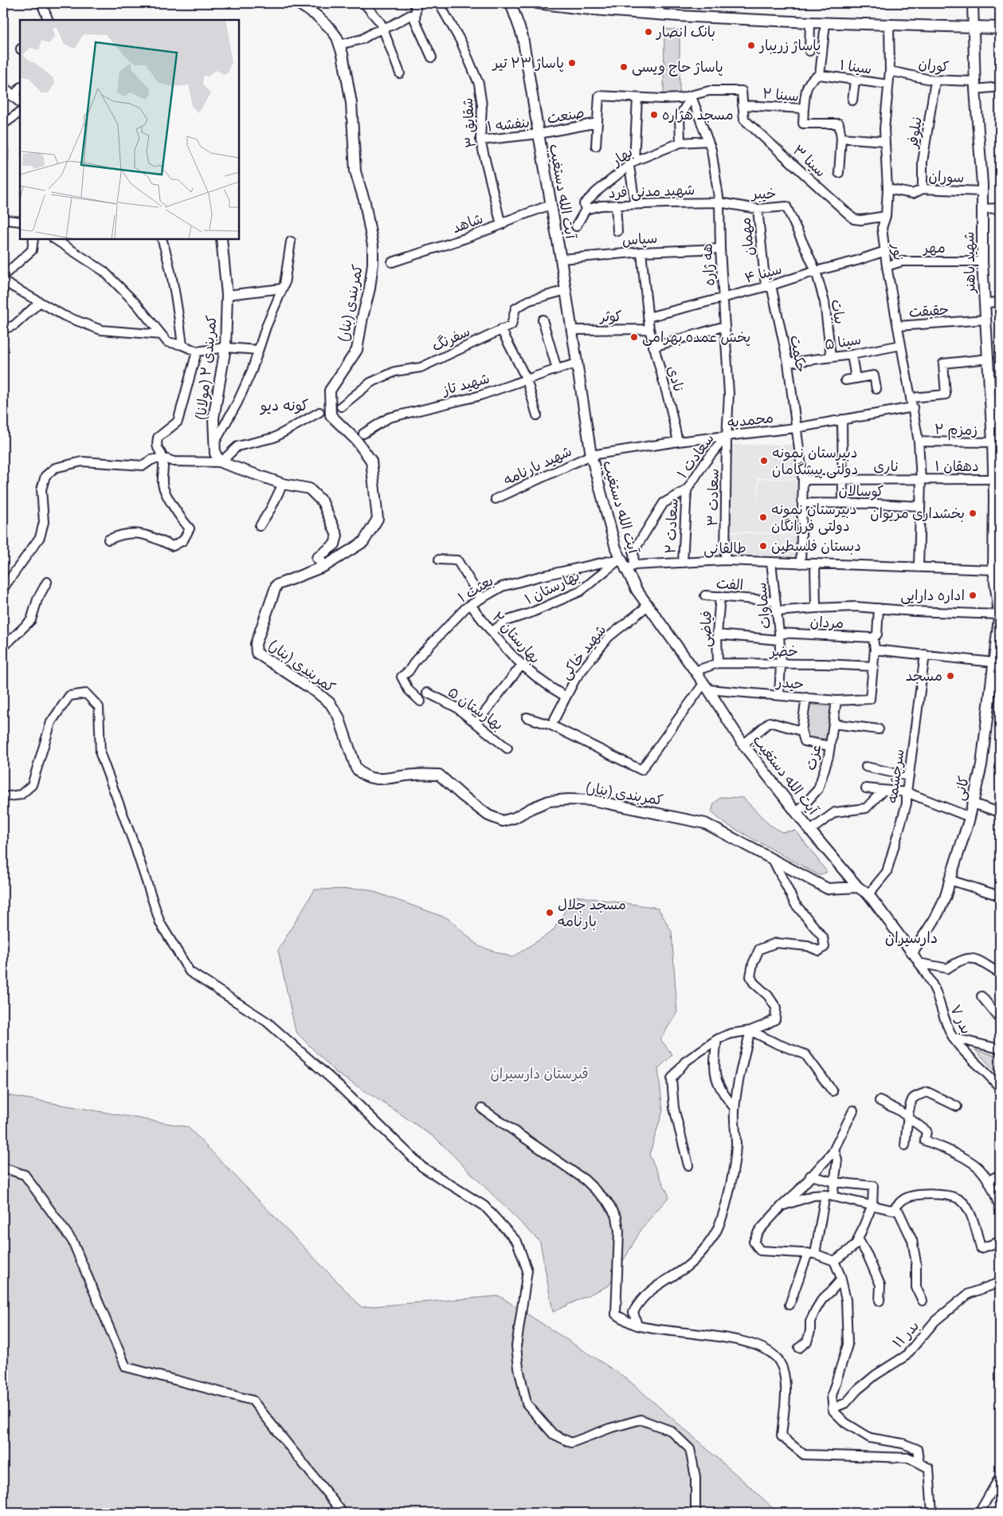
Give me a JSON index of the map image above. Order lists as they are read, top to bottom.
{
  "streets": {
    "street": [
      "کوران",
      "سینا ۱",
      "سینا ۲",
      "صنعت",
      "شقایق ۳",
      "بنفشه ۱",
      "نیلوفر",
      "بهار",
      "سینا ۳",
      "سوران",
      "آیت الله دستغیب",
      "شهید مدنی فرد",
      "خیبر",
      "شاهد",
      "مهمان",
      "سپاس",
      "مهر",
      "نور",
      "شهید باهنر",
      "هه ژاره",
      "سینا ۴",
      "کمربندی (بنار)",
      "حقیقت",
      "بیات",
      "کوثر",
      "سفرنگ",
      "سینا ۵",
      "حکمت",
      "کمربندی ۲ (مولانا)",
      "نادی",
      "شهید تاز",
      "محمدیه",
      "زمزم ۲",
      "سعادت ۱",
      "شهید بارنامه",
      "ناری",
      "دهقان ۱",
      "کوسالان",
      "سعادت ۳",
      "سعادت ۲",
      "طالقانی",
      "الفت",
      "بهارستان ۱",
      "بعثت ۱",
      "سماوات",
      "مردان",
      "فیاضی",
      "بهارستان ۲",
      "خضر",
      "شهید خاکی",
      "حیدر",
      "بهارستان ۵",
      "عزت",
      "سرچشمه",
      "کانی",
      "بدر ۷",
      "بدر ۱۱"
    ]
  },
  "crossings": [
    ["کوران", "نیلوفر"],
    ["کوران", "نور"],
    ["کوران", "شهید باهنر"],
    ["سینا ۱", "نور"],
    ["سینا ۲", "سینا ۳"],
    ["صنعت", "بنفشه ۱"],
    ["صنعت", "آیت الله دستغیب"],
    ["شقایق ۳", "بنفشه ۱"],
    ["شقایق ۳", "شاهد"],
    ["بنفشه ۱", "آیت الله دستغیب"],
    ["نیلوفر", "سوران"],
    ["بهار", "شهید مدنی فرد"],
    ["بهار", "هه ژاره"],
    ["سینا ۳", "نور"],
    ["سینا ۳", "هه ژاره"],
    ["سوران", "نور"],
    ["سوران", "شهید باهنر"],
    ["آیت الله دستغیب", "شاهد"],
    ["آیت الله دستغیب", "سپاس"],
    ["آیت الله دستغیب", "کمربندی (بنار)"],
    ["آیت الله دستغیب", "کوثر"],
    ["آیت الله دستغیب", "سفرنگ"],
    ["آیت الله دستغیب", "شهید تاز"],
    ["آیت الله دستغیب", "محمدیه"],
    ["آیت الله دستغیب", "سعادت ۱"],
    ["آیت الله دستغیب", "شهید بارنامه"],
    ["آیت الله دستغیب", "طالقانی"],
    ["آیت الله دستغیب", "بهارستان ۱"],
    ["آیت الله دستغیب", "بعثت ۱"],
    ["آیت الله دستغیب", "خضر"],
    ["آیت الله دستغیب", "شهید خاکی"],
    ["آیت الله دستغیب", "حیدر"],
    ["آیت الله دستغیب", "عزت"],
    ["آیت الله دستغیب", "سرچشمه"],
    ["آیت الله دستغیب", "کانی"],
    ["آیت الله دستغیب", "بدر ۷"],
    ["شهید مدنی فرد", "خیبر"],
    ["شهید مدنی فرد", "هه ژاره"],
    ["خیبر", "مهمان"],
    ["خیبر", "هه ژاره"],
    ["خیبر", "سینا ۴"],
    ["خیبر", "بیات"],
    ["مهمان", "سینا ۴"],
    ["مهمان", "حکمت"],
    ["سپاس", "هه ژاره"],
    ["سپاس", "نادی"],
    ["مهر", "نور"],
    ["مهر", "شهید باهنر"],
    ["نور", "سینا ۴"],
    ["نور", "حقیقت"],
    ["نور", "سینا ۵"],
    ["نور", "محمدیه"],
    ["نور", "زمزم ۲"],
    ["نور", "ناری"],
    ["نور", "دهقان ۱"],
    ["نور", "کوسالان"],
    ["نور", "طالقانی"],
    ["شهید باهنر", "حقیقت"],
    ["شهید باهنر", "زمزم ۲"],
    ["شهید باهنر", "دهقان ۱"],
    ["شهید باهنر", "طالقانی"],
    ["شهید باهنر", "کانی"],
    ["هه ژاره", "سینا ۴"],
    ["هه ژاره", "محمدیه"],
    ["هه ژاره", "سعادت ۱"],
    ["هه ژاره", "سعادت ۳"],
    ["سینا ۴", "بیات"],
    ["سینا ۴", "حکمت"],
    ["سینا ۴", "نادی"],
    ["بیات", "سینا ۵"],
    ["کوثر", "نادی"],
    ["سینا ۵", "حکمت"],
    ["حکمت", "محمدیه"],
    ["حکمت", "ناری"],
    ["حکمت", "کوسالان"],
    ["حکمت", "طالقانی"],
    ["نادی", "محمدیه"],
    ["محمدیه", "سعادت ۱"],
    ["محمدیه", "شهید بارنامه"],
    ["محمدیه", "سعادت ۳"],
    ["سعادت ۱", "سعادت ۳"],
    ["سعادت ۱", "سعادت ۲"],
    ["سعادت ۱", "طالقانی"],
    ["ناری", "دهقان ۱"],
    ["سعادت ۳", "طالقانی"],
    ["سعادت ۲", "طالقانی"],
    ["طالقانی", "سماوات"],
    ["الفت", "سماوات"],
    ["الفت", "فیاضی"],
    ["بهارستان ۱", "بعثت ۱"],
    ["بهارستان ۱", "بهارستان ۲"],
    ["بعثت ۱", "بهارستان ۲"],
    ["سماوات", "مردان"],
    ["سماوات", "خضر"],
    ["سماوات", "حیدر"],
    ["مردان", "فیاضی"],
    ["فیاضی", "خضر"],
    ["بهارستان ۲", "شهید خاکی"],
    ["خضر", "حیدر"],
    ["حیدر", "عزت"],
    ["کانی", "بدر ۷"]
  ],
  "districts": ["کونه دیو", "دارسیران"],
  "parks": ["قبرستان دارسیران"],
  "places": [
    "بانک انصار",
    "پاساژ زریبار",
    "پاساژ ۲۳ تیر",
    "پاساژ حاج ویسی",
    "مسجد هژاره",
    "پخش عمده بهرامی",
    "دبیرستان نمونه دولتی پیشگامان",
    "بخشداری مریوان",
    "دبیرستان نمونه دولتی فرزانگان",
    "دبستان فلسطین",
    "اداره دارایی",
    "مسجد",
    "مسجد جلال بارنامه"
  ]
}
